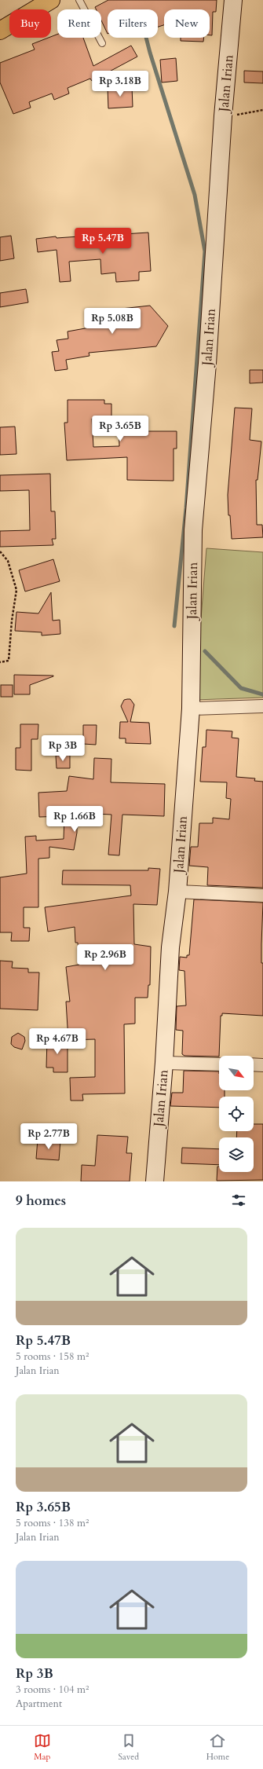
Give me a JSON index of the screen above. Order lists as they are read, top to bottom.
{
  "streets": {
    "main road": ["Jalan Irian"]
  },
  "north": "bottom right",
  "page": {
    "chip": [
      "Buy",
      "Rent",
      "Filters",
      "New"
    ],
    "price": [
      "Rp 3.18B",
      "Rp 5.47B",
      "Rp 5.08B",
      "Rp 3.65B",
      "Rp 3B",
      "Rp 1.66B",
      "Rp 2.96B",
      "Rp 4.67B",
      "Rp 2.77B"
    ],
    "heading": "9 homes",
    "list": [
      {
        "name": "Rp 5.47B",
        "note": "5 rooms · 158 m² · Jalan Irian"
      },
      {
        "name": "Rp 3.65B",
        "note": "5 rooms · 138 m² · Jalan Irian"
      },
      {
        "name": "Rp 3B",
        "note": "3 rooms · 104 m² · Apartment"
      }
    ],
    "tabs": ["Map", "Saved", "Home"]
  }
}
